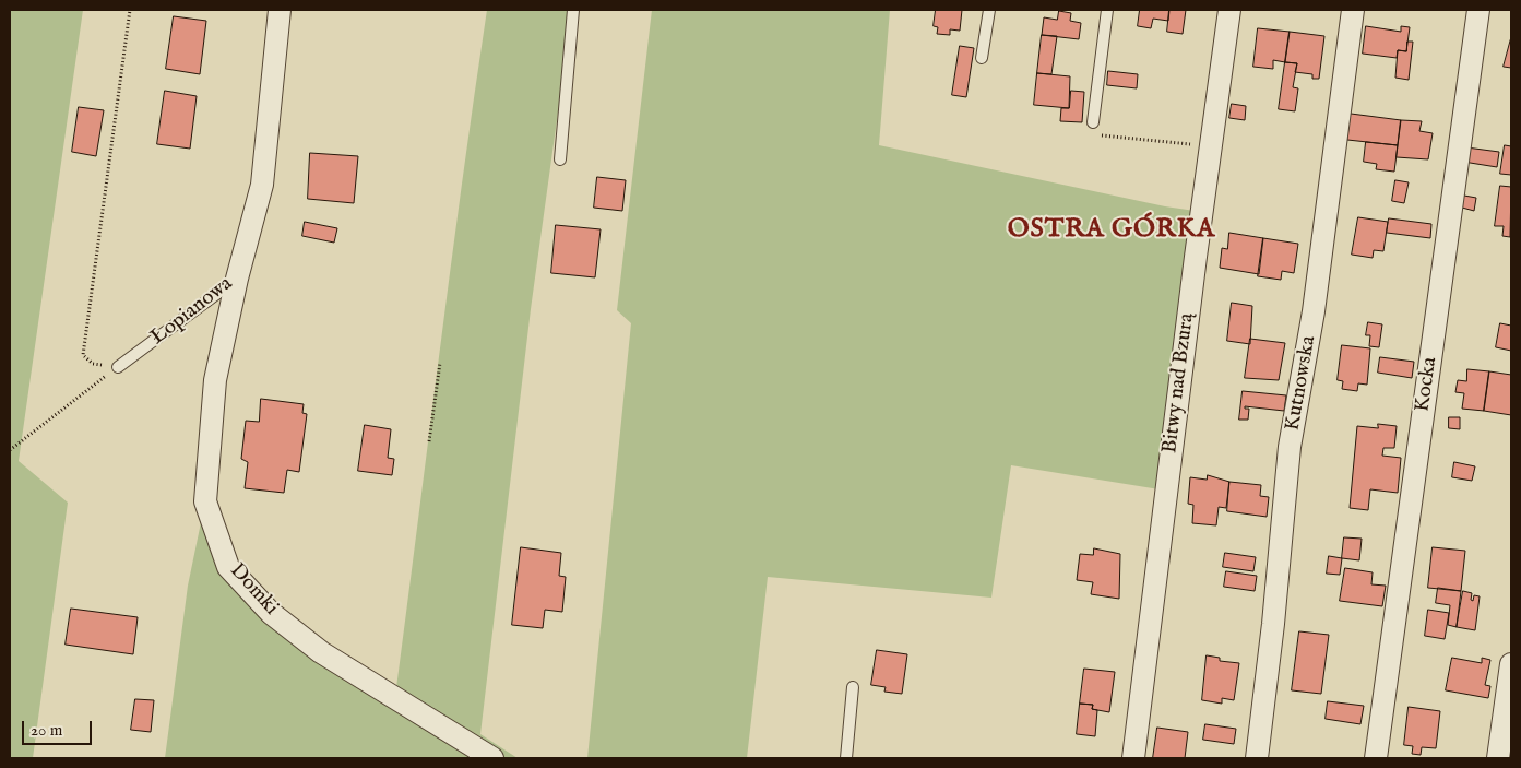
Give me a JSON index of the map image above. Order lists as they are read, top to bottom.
{
  "streets": {
    "street": [
      "Łopianowa",
      "Bitwy nad Bzurą",
      "Kutnowska",
      "Kocka",
      "Domki"
    ]
  },
  "crossings": [
    ["Łopianowa", "Domki"]
  ],
  "districts": ["OSTRA GÓRKA"],
  "scale_bar": "20 m"
}
